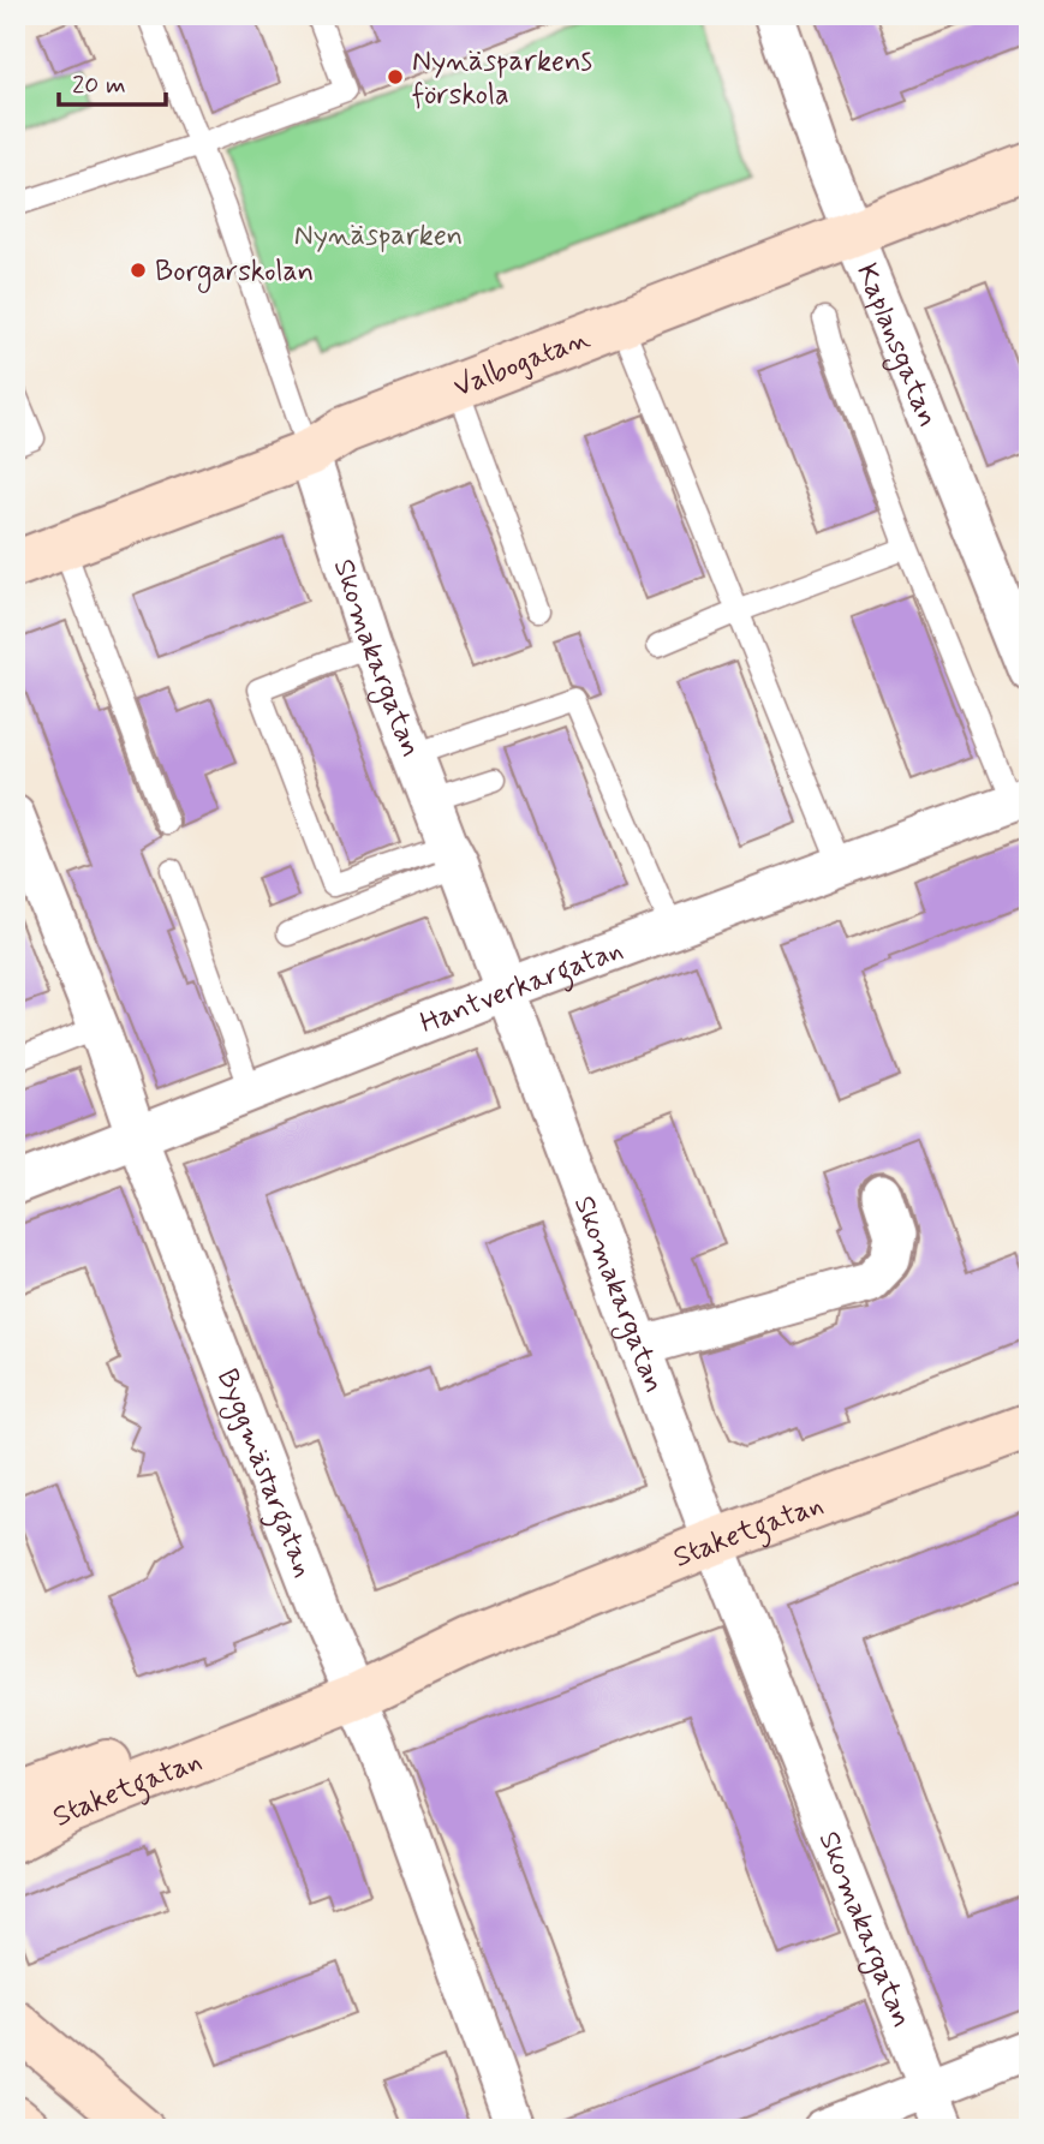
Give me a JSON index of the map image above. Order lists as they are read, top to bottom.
{
  "streets": {
    "main road": ["Valbogatan", "Staketgatan"],
    "street": [
      "Kaplansgatan",
      "Skomakargatan",
      "Hantverkargatan",
      "Byggmästargatan"
    ]
  },
  "crossings": [
    ["Kaplansgatan", "Valbogatan"],
    ["Valbogatan", "Skomakargatan"],
    ["Skomakargatan", "Hantverkargatan"],
    ["Skomakargatan", "Staketgatan"],
    ["Hantverkargatan", "Byggmästargatan"],
    ["Byggmästargatan", "Staketgatan"]
  ],
  "parks": ["Nynäsparken"],
  "places": ["Nynäsparkens förskola", "Borgarskolan"],
  "scale_bar": "20 m"
}
